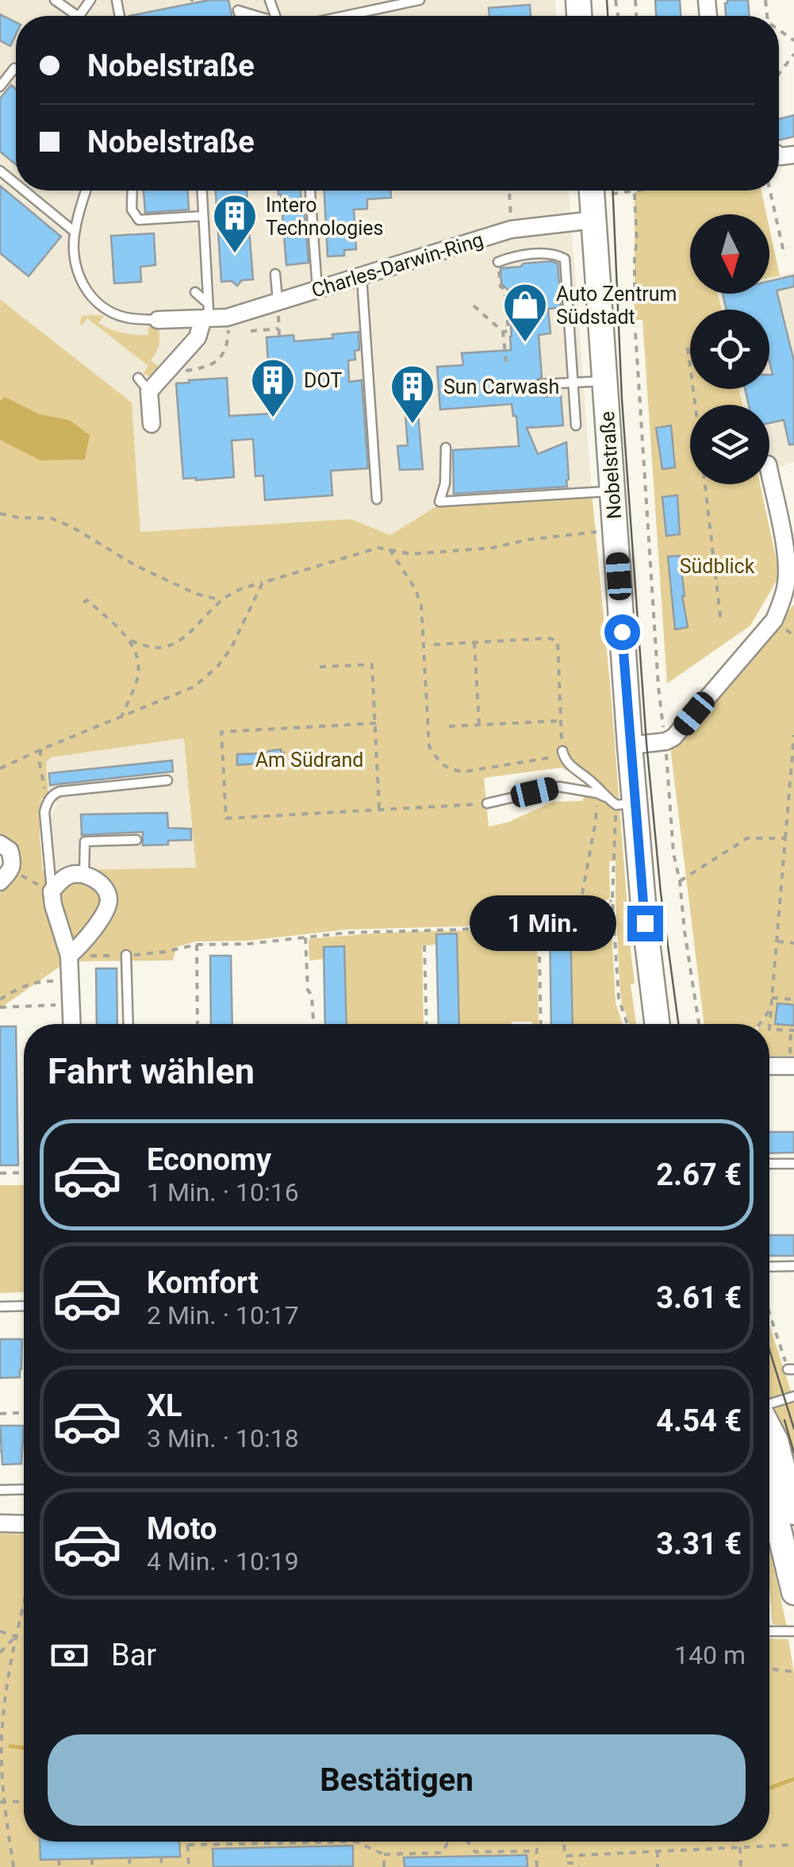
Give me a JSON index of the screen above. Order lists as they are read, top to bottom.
{
  "streets": {
    "main road": ["Nobelstraße"],
    "street": ["Charles-Darwin-Ring"]
  },
  "crossings": [
    ["Charles-Darwin-Ring", "Nobelstraße"]
  ],
  "parks": ["Südblick", "Am Südrand"],
  "places": {
    "building": ["Intero Technologies", "DOT", "Sun Carwash"],
    "shop": ["Auto Zentrum Südstadt"]
  },
  "north": "bottom",
  "page": {
    "banner": ["Nobelstraße", "Nobelstraße"],
    "bubble": "1 Min.",
    "heading": "Fahrt wählen",
    "list": [
      {
        "name": "Economy",
        "note": "1 Min. · 10:16",
        "value": "2.67 €"
      },
      {
        "name": "Komfort",
        "note": "2 Min. · 10:17",
        "value": "3.61 €"
      },
      {
        "name": "XL",
        "note": "3 Min. · 10:18",
        "value": "4.54 €"
      },
      {
        "name": "Moto",
        "note": "4 Min. · 10:19",
        "value": "3.31 €"
      }
    ],
    "pay": ["Bar", "140 m"],
    "buttons": "Bestätigen"
  }
}
